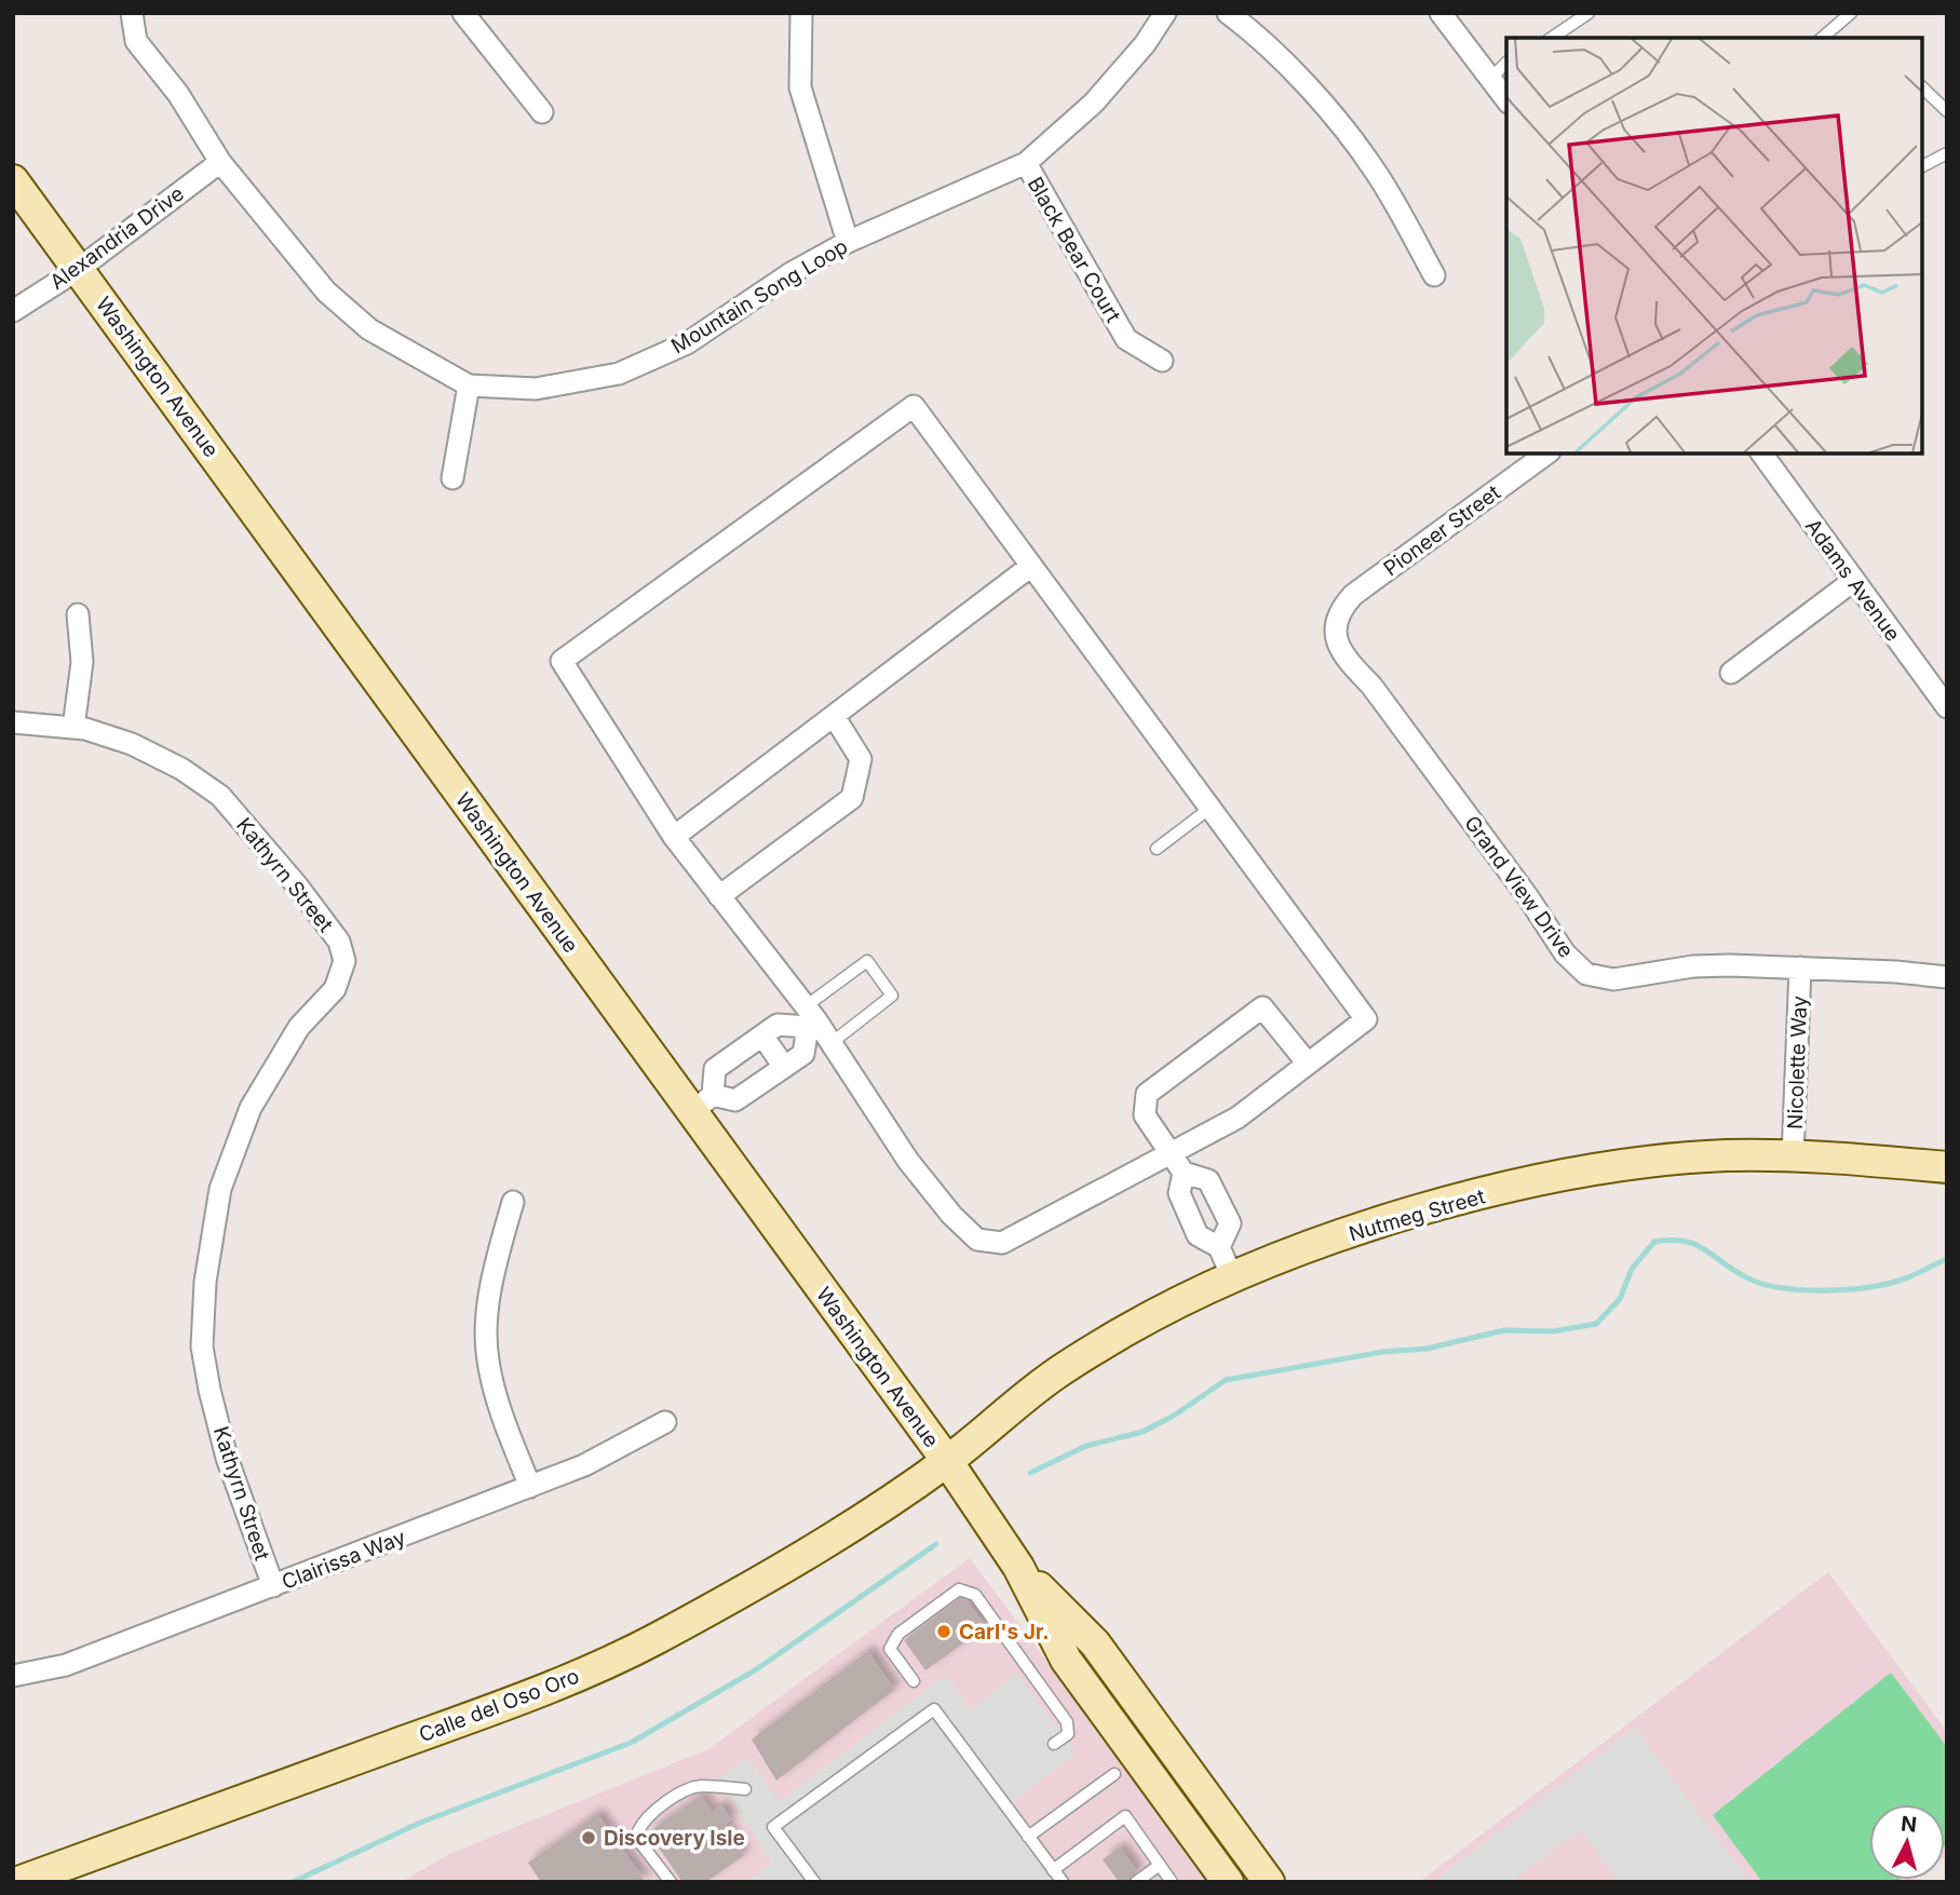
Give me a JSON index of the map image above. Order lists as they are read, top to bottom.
{
  "streets": {
    "main road": ["Washington Avenue", "Nutmeg Street", "Calle del Oso Oro"],
    "street": [
      "Alexandria Drive",
      "Black Bear Court",
      "Mountain Song Loop",
      "Pioneer Street",
      "Adams Avenue",
      "Kathyrn Street",
      "Grand View Drive",
      "Nicolette Way",
      "Clairissa Way"
    ]
  },
  "crossings": [
    ["Alexandria Drive", "Mountain Song Loop"],
    ["Alexandria Drive", "Washington Avenue"],
    ["Black Bear Court", "Mountain Song Loop"],
    ["Washington Avenue", "Nutmeg Street"],
    ["Washington Avenue", "Calle del Oso Oro"],
    ["Pioneer Street", "Grand View Drive"],
    ["Kathyrn Street", "Clairissa Way"],
    ["Grand View Drive", "Nicolette Way"],
    ["Nicolette Way", "Nutmeg Street"],
    ["Nutmeg Street", "Calle del Oso Oro"]
  ],
  "places": ["Carl's Jr.", "Discovery Isle"],
  "north": "top"
}
